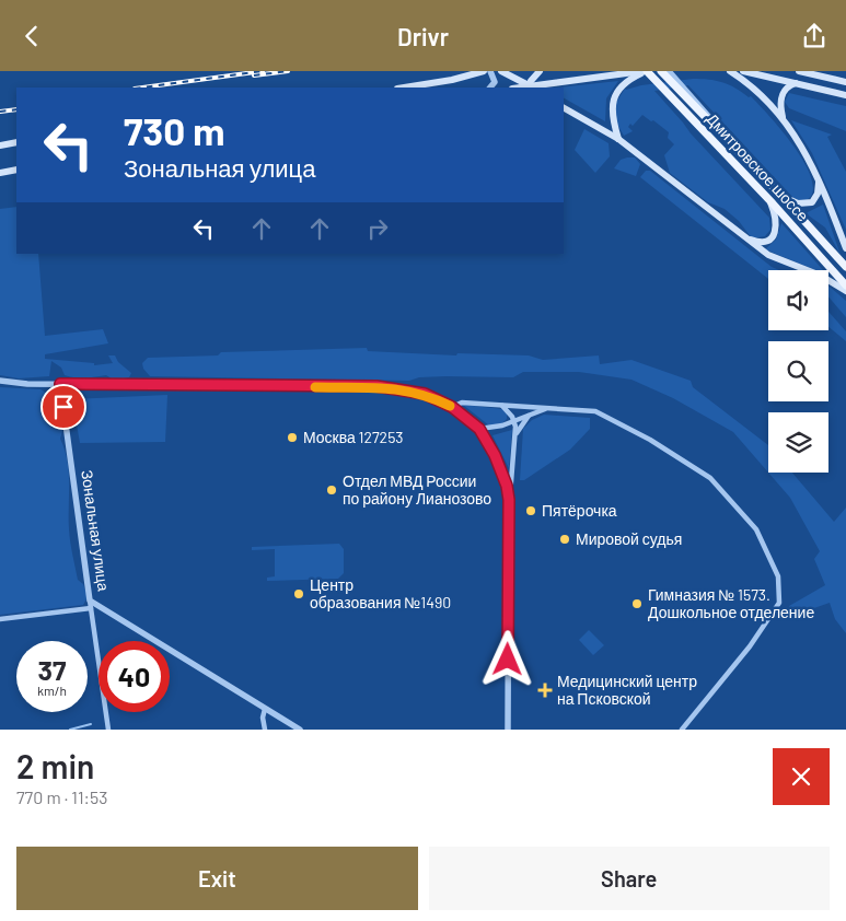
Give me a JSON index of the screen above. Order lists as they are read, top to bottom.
{
  "streets": {
    "main road": ["Дмитровское шоссе"],
    "street": ["Зональная улица"]
  },
  "places": {
    "other": [
      "Москва 127253",
      "Отдел МВД России по району Лианозово",
      "Пятёрочка",
      "Мировой судья",
      "Центр образования №1490",
      "Гимназия № 1573. Дошкольное отделение"
    ],
    "health": ["Медицинский центр на Псковской"]
  },
  "page": {
    "header": "Drivr",
    "turn": ["730 m", "Зональная улица"],
    "speed": "37 km/h",
    "limit": "40",
    "heading": ["2 min", "770 m · 11:53"],
    "buttons": ["Exit", "Share"]
  }
}
